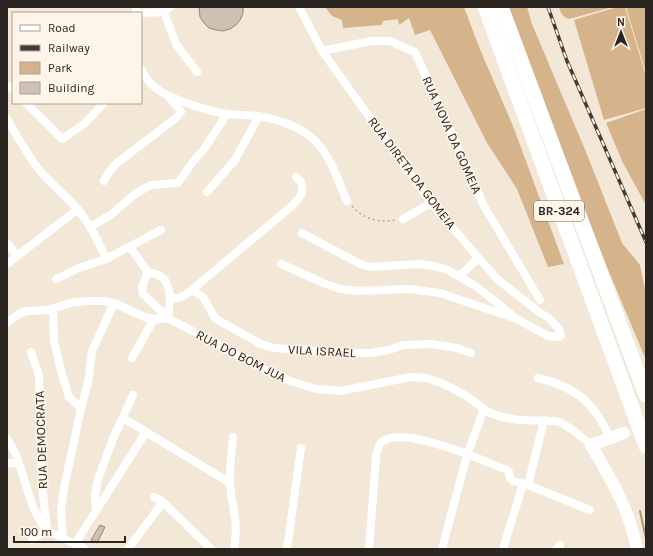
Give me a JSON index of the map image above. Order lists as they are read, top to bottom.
{
  "streets": {
    "highway": ["BR-324"],
    "street": [
      "RUA NOVA DA GOMEIA",
      "RUA DIRETA DA GOMEIA",
      "VILA ISRAEL",
      "RUA DO BOM JUA",
      "RUA DEMOCRATA"
    ]
  },
  "crossings": [
    ["RUA NOVA DA GOMEIA", "RUA DIRETA DA GOMEIA"]
  ],
  "legend": [
    "Road",
    "Railway",
    "Park",
    "Building"
  ],
  "scale_bar": "100 m",
  "north": "top"
}
